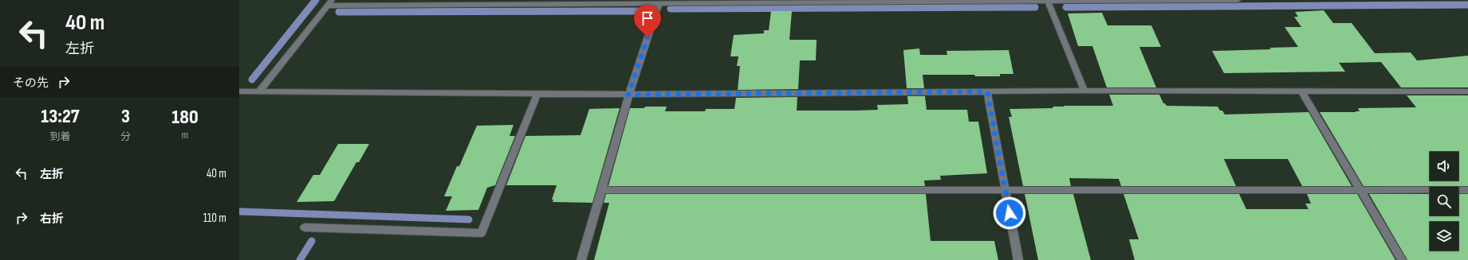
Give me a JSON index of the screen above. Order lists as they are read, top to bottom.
{
  "page": {
    "turn": ["40 m", "左折"],
    "then": "その先",
    "eta": [
      "13:27",
      "到着",
      "3",
      "分",
      "180",
      "m"
    ],
    "list": [
      {
        "name": "左折",
        "value": "40 m"
      },
      {
        "name": "右折",
        "value": "110 m"
      }
    ]
  }
}
